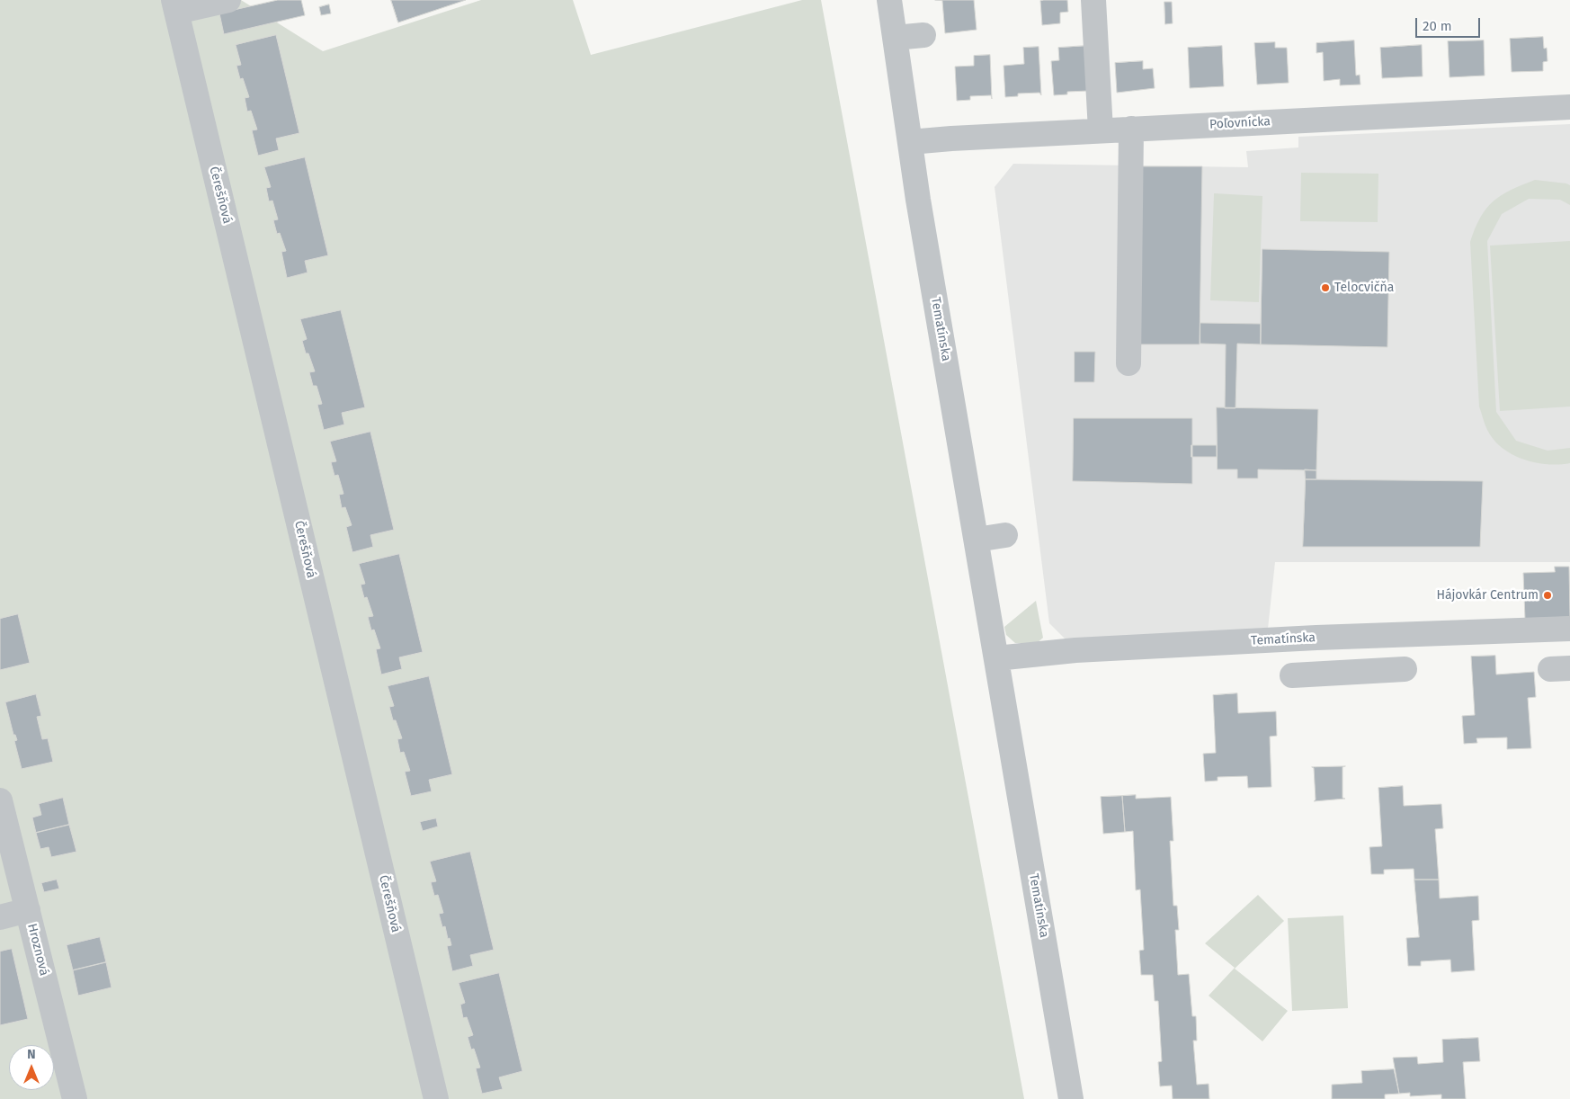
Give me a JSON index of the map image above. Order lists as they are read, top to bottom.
{
  "streets": {
    "street": [
      "Poľovnícka",
      "Čerešňová",
      "Tematínska",
      "Hroznová"
    ]
  },
  "crossings": [
    ["Poľovnícka", "Tematínska"]
  ],
  "places": ["Telocvičňa", "Hájovkár Centrum"],
  "scale_bar": "20 m",
  "north": "top"
}
